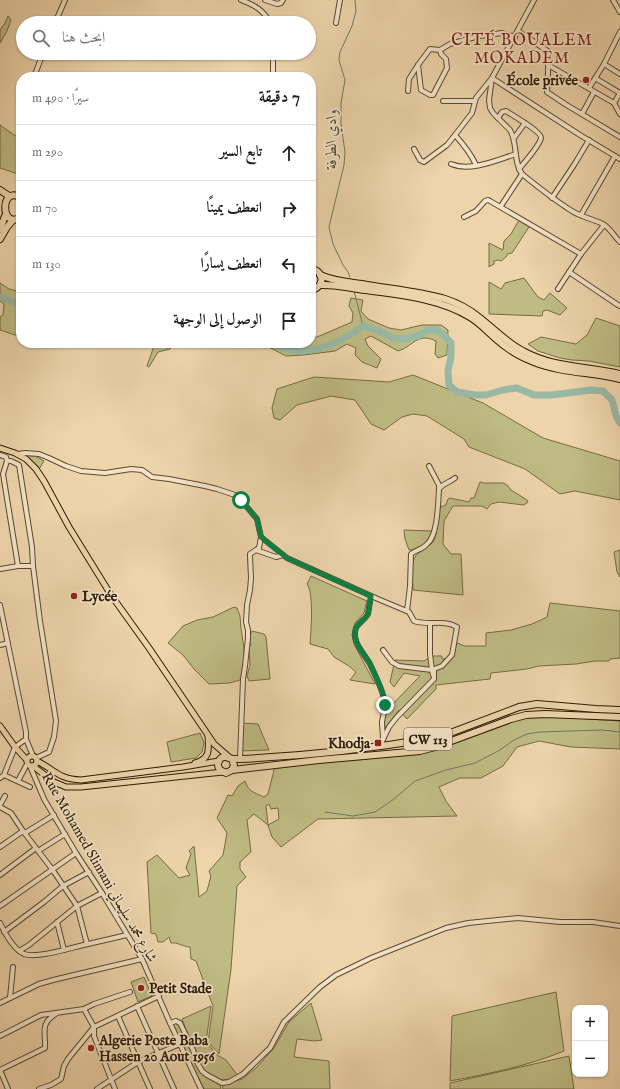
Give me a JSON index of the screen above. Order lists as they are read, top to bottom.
{
  "streets": {
    "highway": ["CW 113"],
    "street": ["Rue Mohamed Slimani شارع محمد سليماني"]
  },
  "districts": ["CITÉ BOUALEM MOKADEM"],
  "water": ["وادي الطرفة"],
  "places": {
    "other": [
      "École privée",
      "Lycée",
      "Petit Stade",
      "Algerie Poste Baba Hassen 20 Aout 1956"
    ],
    "transit": ["Khodja"]
  },
  "page": {
    "search": "ابحث هنا",
    "heading": ["7 دقيقة", "سيرًا · 490 m"],
    "list": [
      ["تابع السير", "290 m"],
      ["انعطف يمينًا", "70 m"],
      ["انعطف يسارًا", "130 m"],
      "الوصول إلى الوجهة"
    ],
    "map_buttons": ["+", "−"]
  }
}
